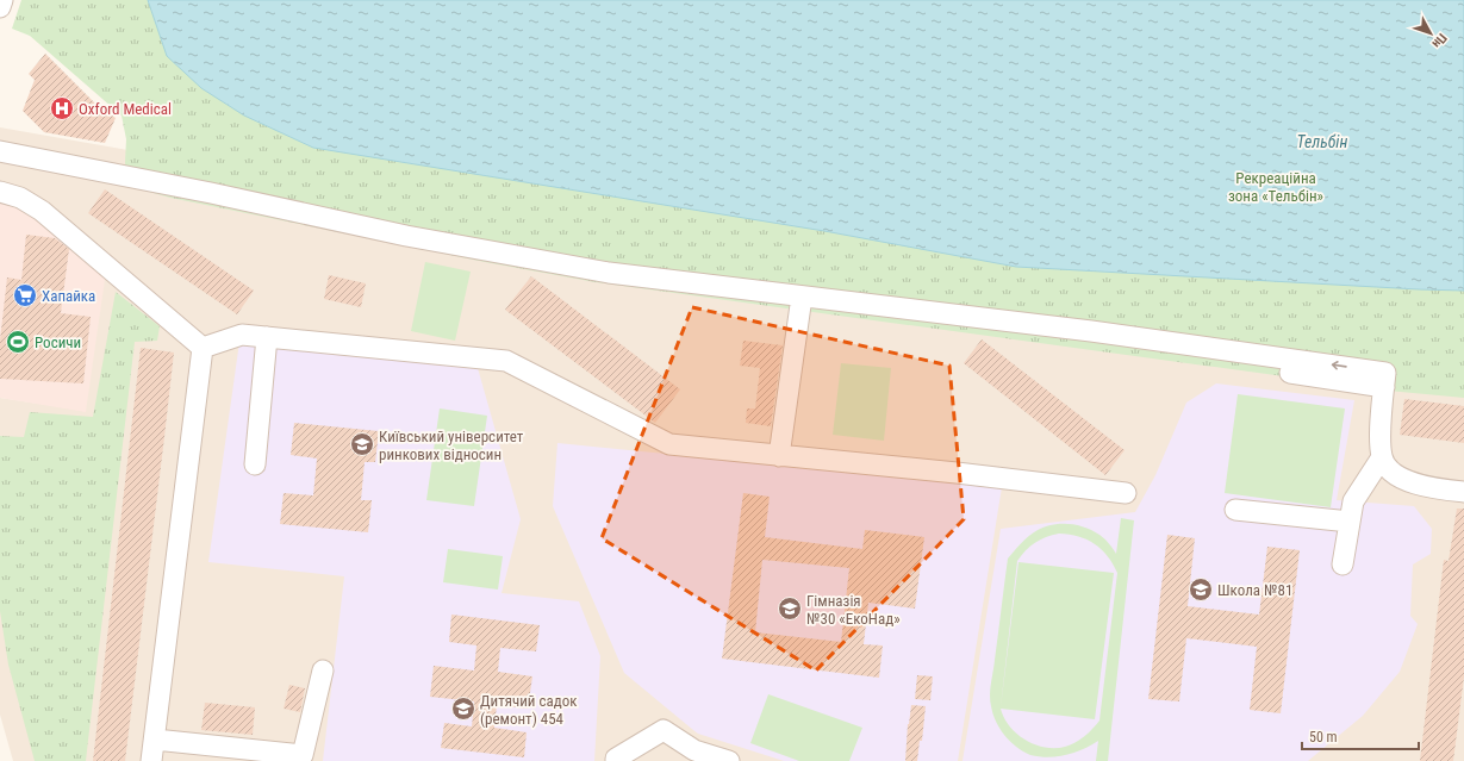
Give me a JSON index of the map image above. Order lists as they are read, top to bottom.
{
  "water": ["Тельбін"],
  "parks": ["Рекреаційна зона «Тельбін»"],
  "places": {
    "hospital": ["Oxford Medical"],
    "supermarket": ["Хапайка"],
    "sports": ["Росичи"],
    "school or university": [
      "Київський університет ринкових відносин",
      "Школа №81",
      "Гімназія №30 «ЕкоНад»",
      "Дитячий садок (ремонт) 454"
    ]
  },
  "scale_bar": "50 m",
  "north": "bottom right"
}
